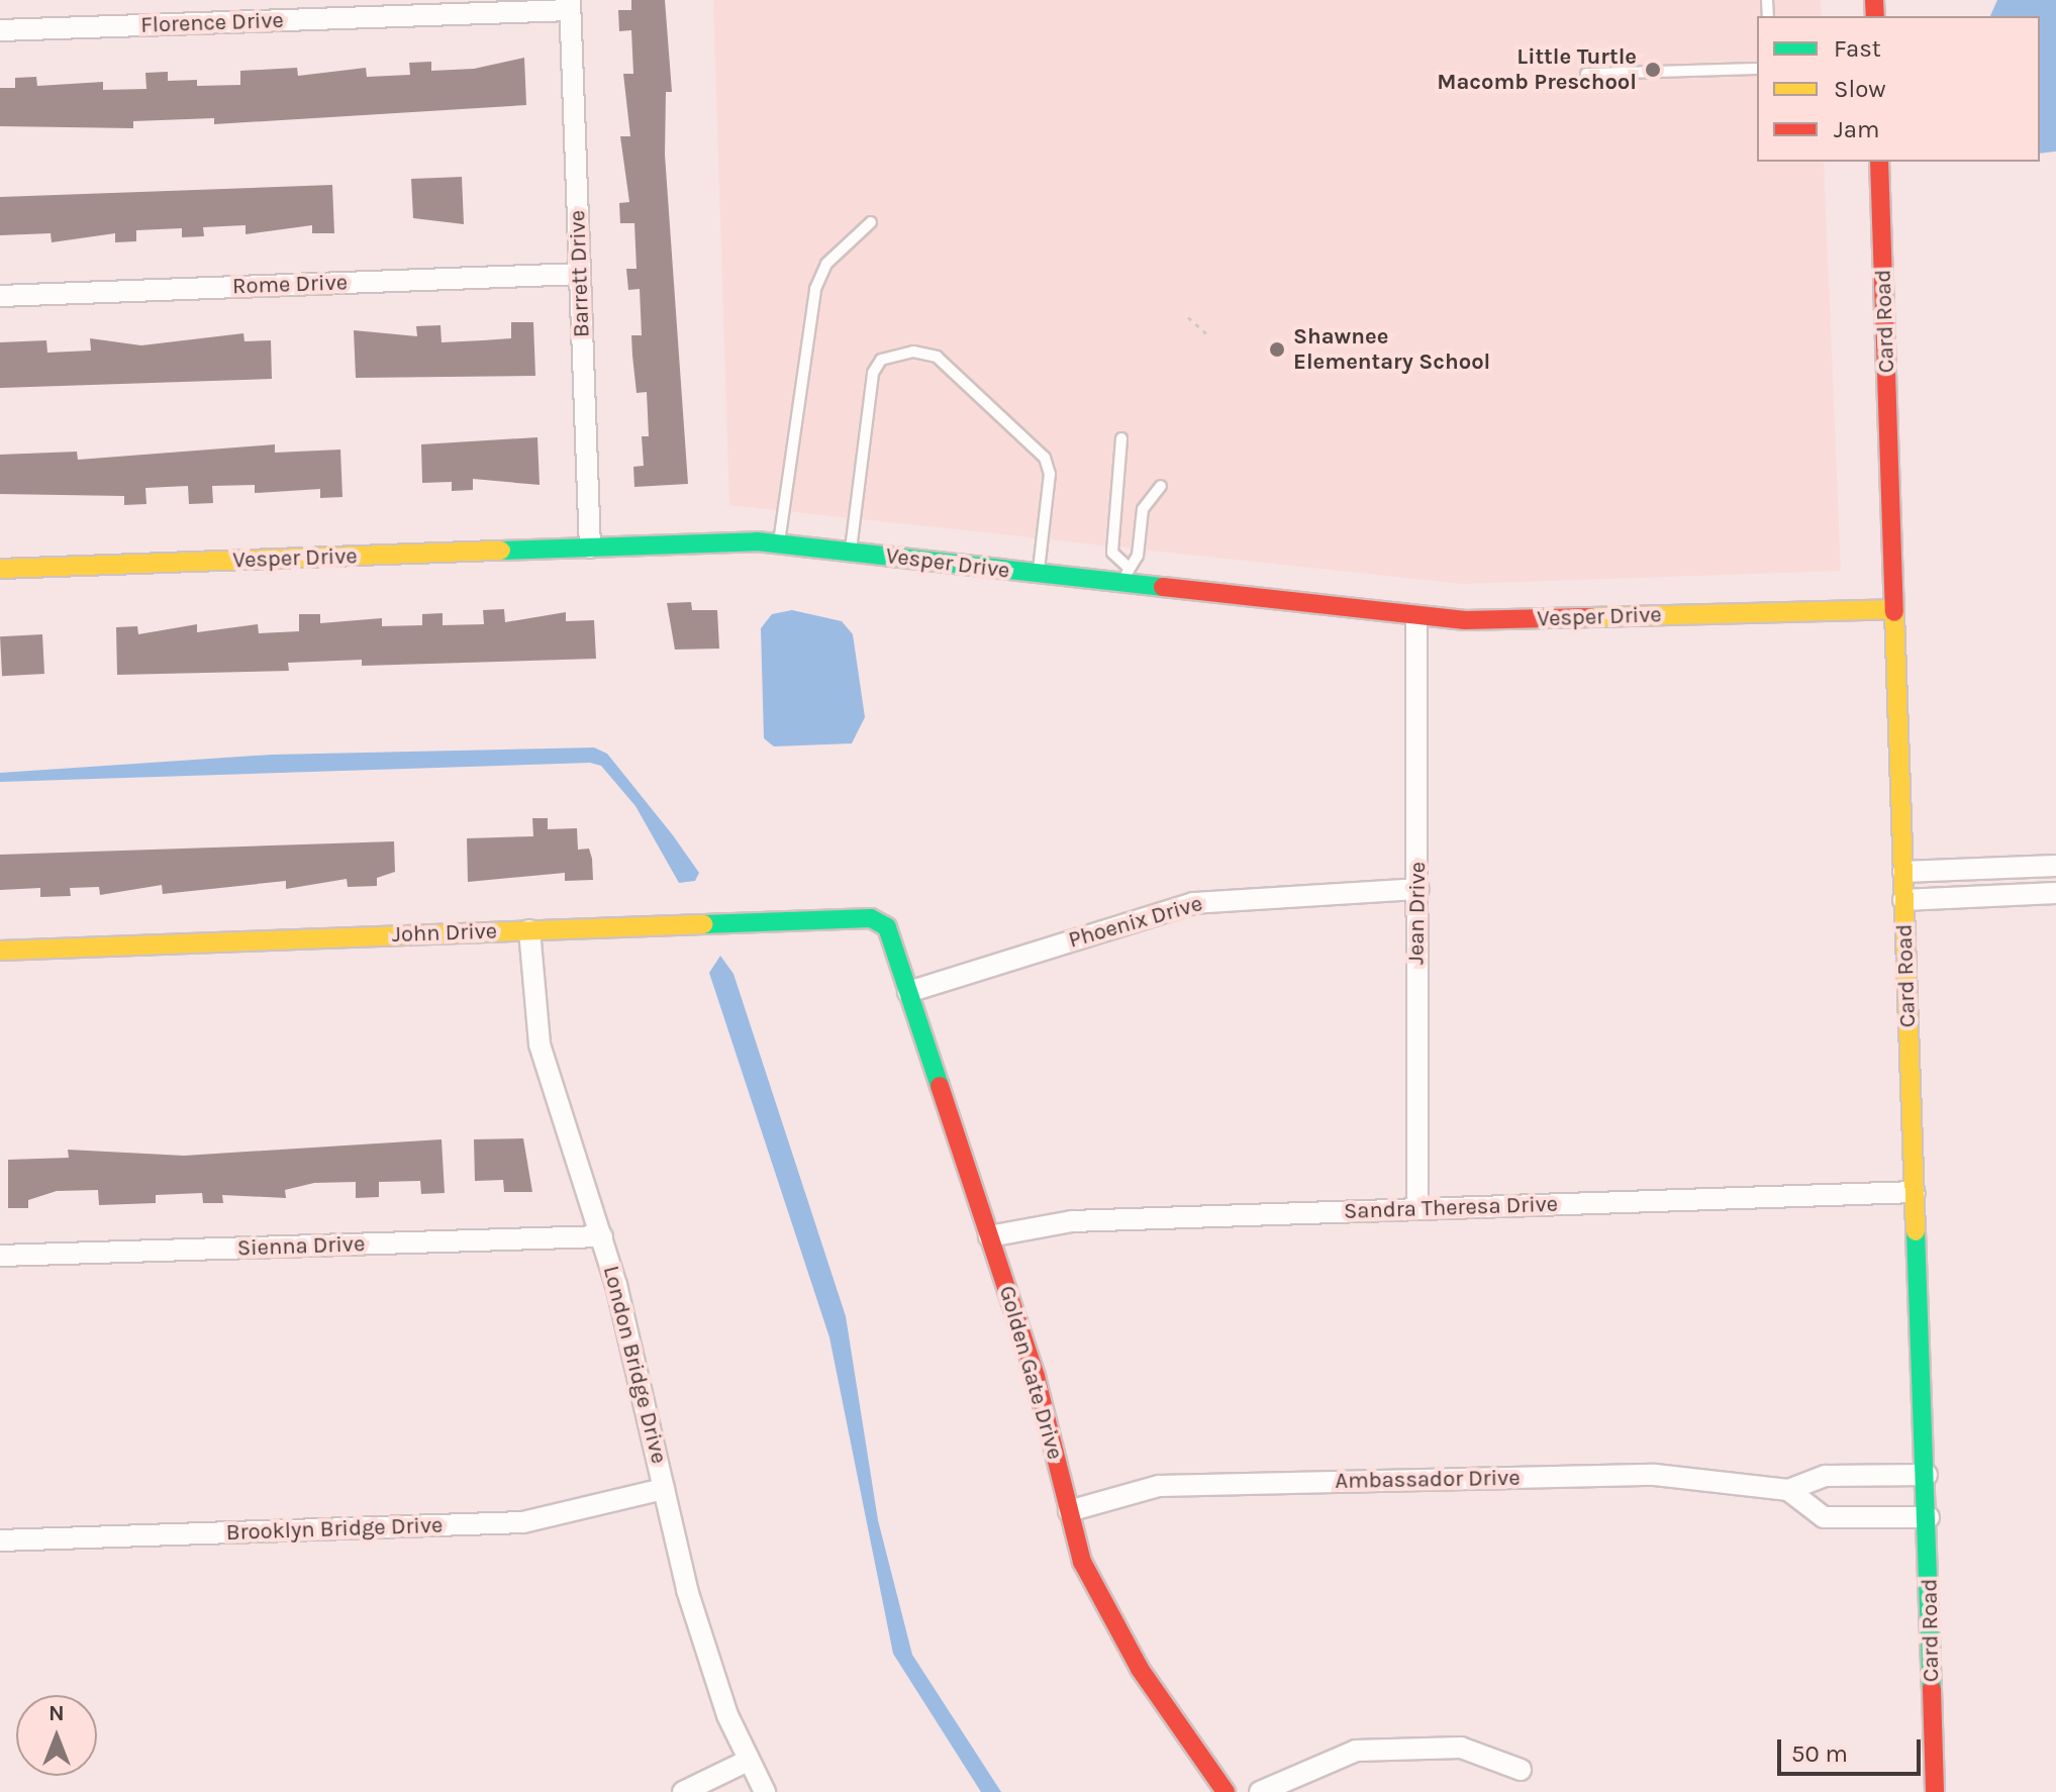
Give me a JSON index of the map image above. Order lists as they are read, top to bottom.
{
  "streets": {
    "street": [
      "Florence Drive",
      "Barrett Drive",
      "Rome Drive",
      "Card Road",
      "Vesper Drive",
      "Jean Drive",
      "Phoenix Drive",
      "John Drive",
      "Sandra Theresa Drive",
      "Sienna Drive",
      "London Bridge Drive",
      "Golden Gate Drive",
      "Ambassador Drive",
      "Brooklyn Bridge Drive"
    ]
  },
  "crossings": [
    ["Florence Drive", "Barrett Drive"],
    ["Barrett Drive", "Rome Drive"],
    ["Barrett Drive", "Vesper Drive"],
    ["Card Road", "Vesper Drive"],
    ["Card Road", "Sandra Theresa Drive"],
    ["Card Road", "Ambassador Drive"],
    ["Vesper Drive", "Jean Drive"],
    ["Jean Drive", "Phoenix Drive"],
    ["Jean Drive", "Sandra Theresa Drive"],
    ["Phoenix Drive", "Golden Gate Drive"],
    ["John Drive", "London Bridge Drive"],
    ["John Drive", "Golden Gate Drive"],
    ["Sandra Theresa Drive", "Golden Gate Drive"],
    ["Sienna Drive", "London Bridge Drive"],
    ["London Bridge Drive", "Brooklyn Bridge Drive"],
    ["Golden Gate Drive", "Ambassador Drive"]
  ],
  "places": ["Little Turtle Macomb Preschool", "Shawnee Elementary School"],
  "legend": ["Fast", "Slow", "Jam"],
  "scale_bar": "50 m",
  "north": "top"
}
